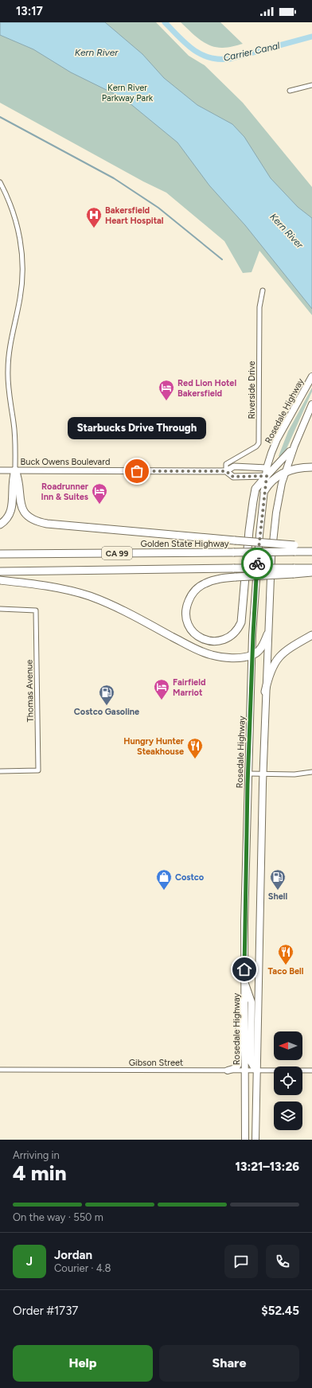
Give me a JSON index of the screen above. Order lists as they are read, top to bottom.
{
  "streets": {
    "highway": ["Golden State Highway", "CA 99"],
    "main road": ["Rosedale Highway", "Buck Owens Boulevard"],
    "street": ["Riverside Drive", "Thomas Avenue", "Gibson Street"]
  },
  "crossings": [
    ["Riverside Drive", "Buck Owens Boulevard"],
    ["Rosedale Highway", "Buck Owens Boulevard"],
    ["Rosedale Highway", "Gibson Street"]
  ],
  "water": ["Carrier Canal", "Kern River"],
  "parks": ["Kern River Parkway Park"],
  "places": {
    "hospital": ["Bakersfield Heart Hospital"],
    "hotel": ["Red Lion Hotel Bakersfield", "Roadrunner Inn & Suites", "Fairfield Marriot"],
    "other": ["Starbucks Drive Through"],
    "fuel station": ["Costco Gasoline", "Shell"],
    "restaurant": ["Hungry Hunter Steakhouse", "Taco Bell"],
    "shop": ["Costco"]
  },
  "north": "left",
  "page": {
    "status": "13:17",
    "bubble": "Starbucks Drive Through",
    "heading": ["4 min", "Arriving in", "13:21–13:26"],
    "panel": [
      "Jordan",
      "Courier · 4.8",
      "Order #1737",
      "$52.45"
    ],
    "bar": "On the way · 550 m",
    "round": "J",
    "buttons": ["Help", "Share"]
  }
}
